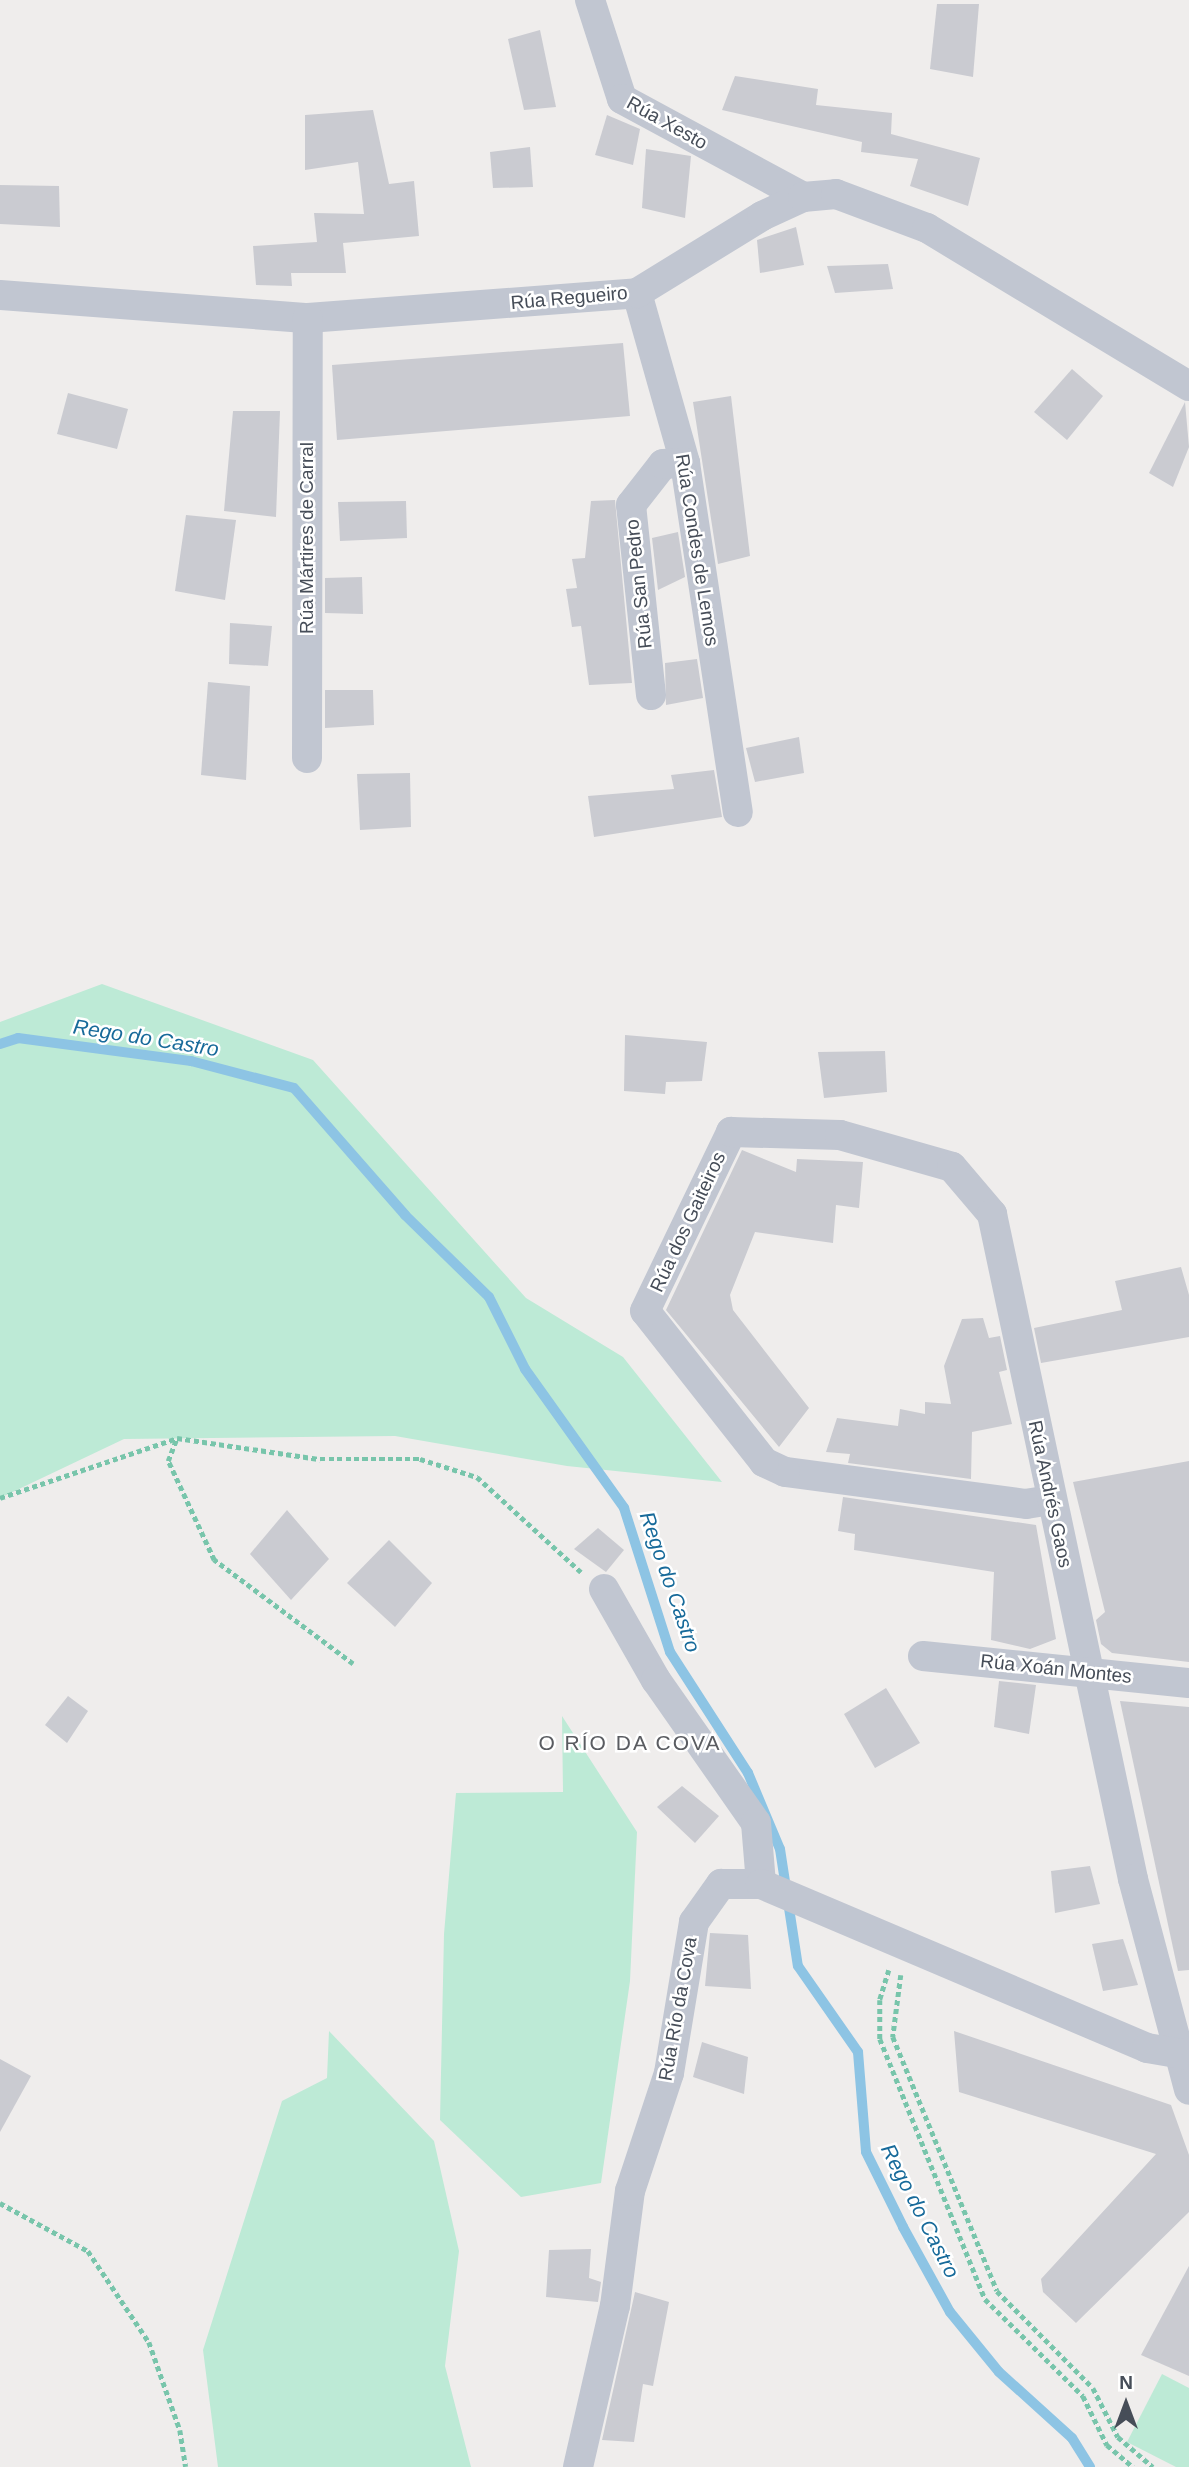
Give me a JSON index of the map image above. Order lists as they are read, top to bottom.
{
  "streets": {
    "street": [
      "Rúa Xesto",
      "Rúa Regueiro",
      "Rúa Mártires de Carral",
      "Rúa Condes de Lemos",
      "Rúa San Pedro",
      "Rúa dos Gaiteiros",
      "Rúa Andrés Gaos",
      "Rúa Xoán Montes",
      "Rúa Río da Cova"
    ]
  },
  "crossings": [
    ["Rúa Xesto", "Rúa Regueiro"],
    ["Rúa Regueiro", "Rúa Mártires de Carral"],
    ["Rúa Regueiro", "Rúa Condes de Lemos"],
    ["Rúa Condes de Lemos", "Rúa San Pedro"],
    ["Rúa dos Gaiteiros", "Rúa Andrés Gaos"],
    ["Rúa Andrés Gaos", "Rúa Xoán Montes"],
    ["Rúa Andrés Gaos", "Rúa Río da Cova"]
  ],
  "districts": ["O RÍO DA COVA"],
  "water": ["Rego do Castro"],
  "north": "top"
}
